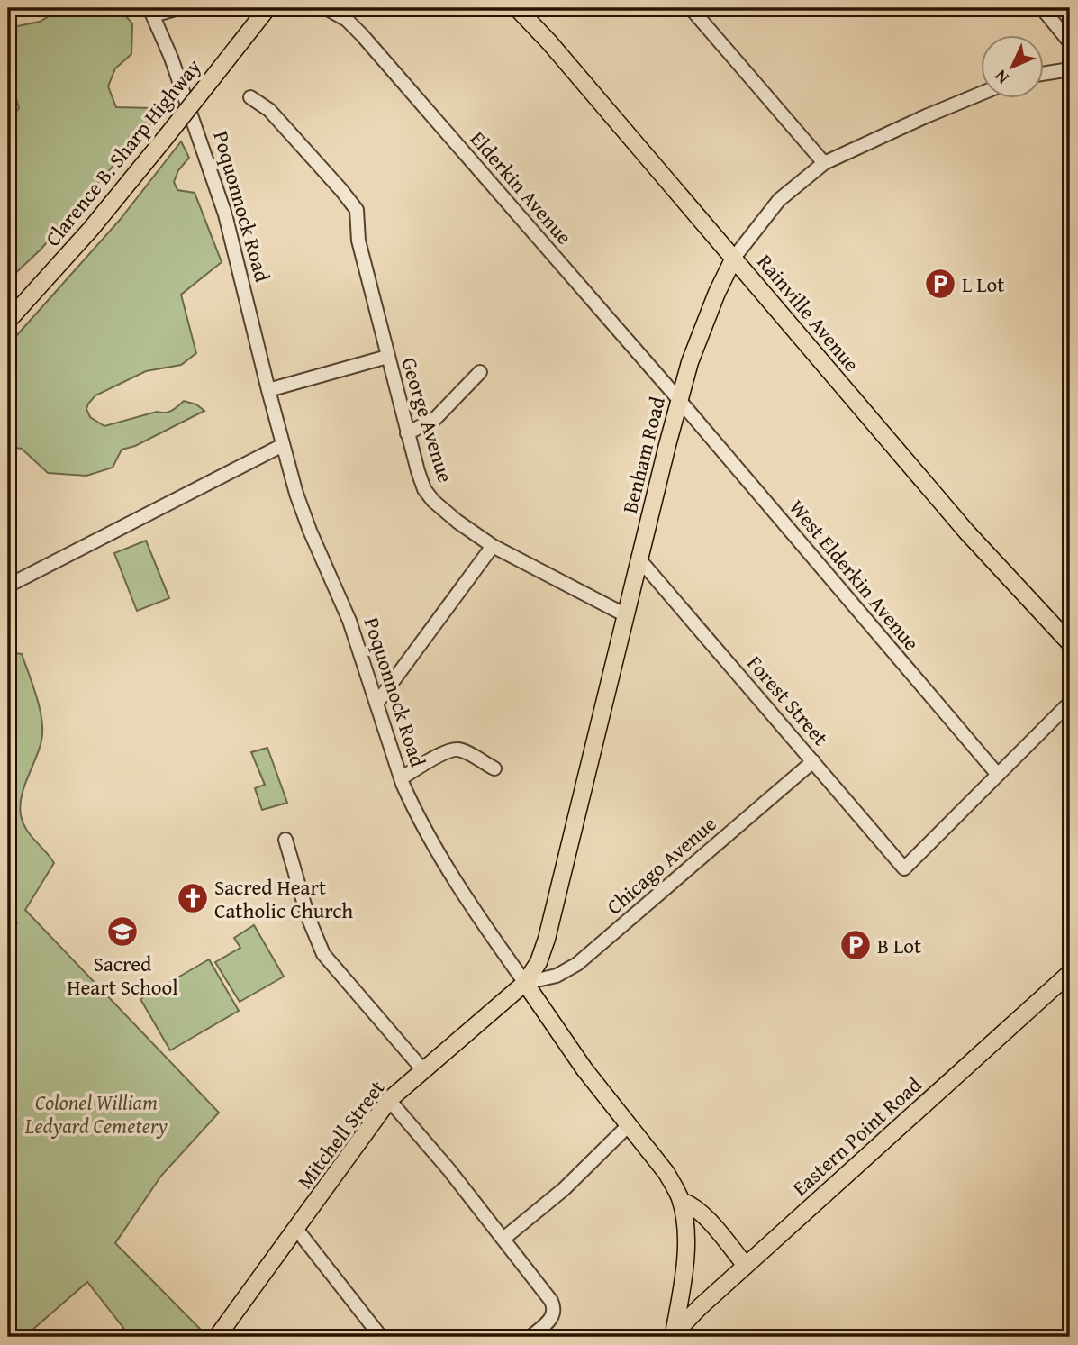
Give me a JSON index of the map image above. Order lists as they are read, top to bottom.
{
  "streets": {
    "main road": [
      "Clarence B. Sharp Highway",
      "Poquonnock Road",
      "Rainville Avenue",
      "Benham Road",
      "Mitchell Street",
      "Eastern Point Road"
    ],
    "street": [
      "Elderkin Avenue",
      "George Avenue",
      "West Elderkin Avenue",
      "Forest Street",
      "Chicago Avenue"
    ]
  },
  "crossings": [
    ["Elderkin Avenue", "Benham Road"],
    ["Elderkin Avenue", "West Elderkin Avenue"],
    ["Poquonnock Road", "Benham Road"],
    ["Poquonnock Road", "Chicago Avenue"],
    ["Poquonnock Road", "Mitchell Street"],
    ["Poquonnock Road", "Eastern Point Road"],
    ["Rainville Avenue", "Benham Road"],
    ["George Avenue", "Benham Road"],
    ["Benham Road", "West Elderkin Avenue"],
    ["Benham Road", "Forest Street"],
    ["Benham Road", "Chicago Avenue"],
    ["Benham Road", "Mitchell Street"],
    ["West Elderkin Avenue", "Forest Street"],
    ["Forest Street", "Chicago Avenue"],
    ["Chicago Avenue", "Mitchell Street"]
  ],
  "parks": ["Colonel William Ledyard Cemetery"],
  "places": {
    "parking": ["L Lot", "B Lot"],
    "church": ["Sacred Heart Catholic Church"],
    "school or university": ["Sacred Heart School"]
  },
  "north": "bottom left"
}
